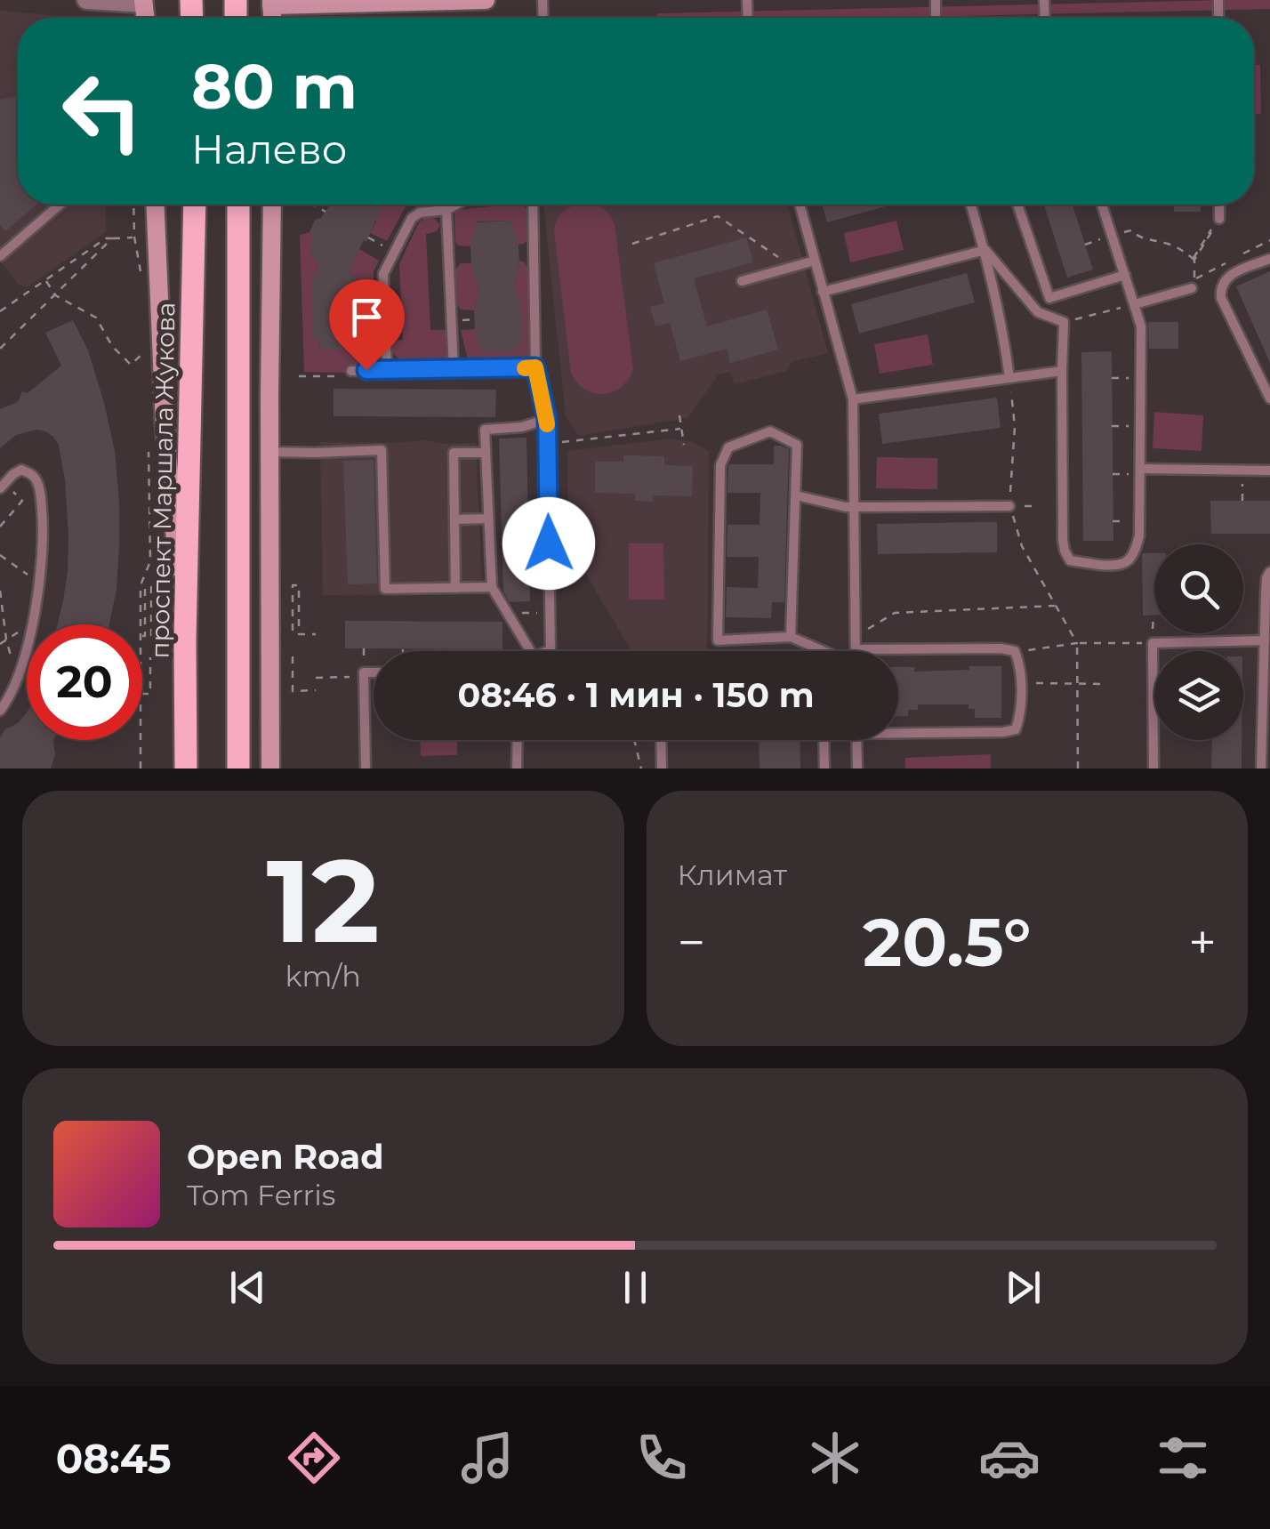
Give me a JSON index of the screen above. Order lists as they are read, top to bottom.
{
  "streets": {
    "main road": ["проспект Маршала Жукова"]
  },
  "page": {
    "turn": ["80 m", "Налево"],
    "limit": "20",
    "trip": "08:46 · 1 мин · 150 m",
    "tile": [
      ["12", "km/h"],
      "Климат"
    ],
    "heat": ["−", "20.5°", "+"],
    "song": ["Open Road", "Tom Ferris"],
    "tabs": "08:45"
  }
}
